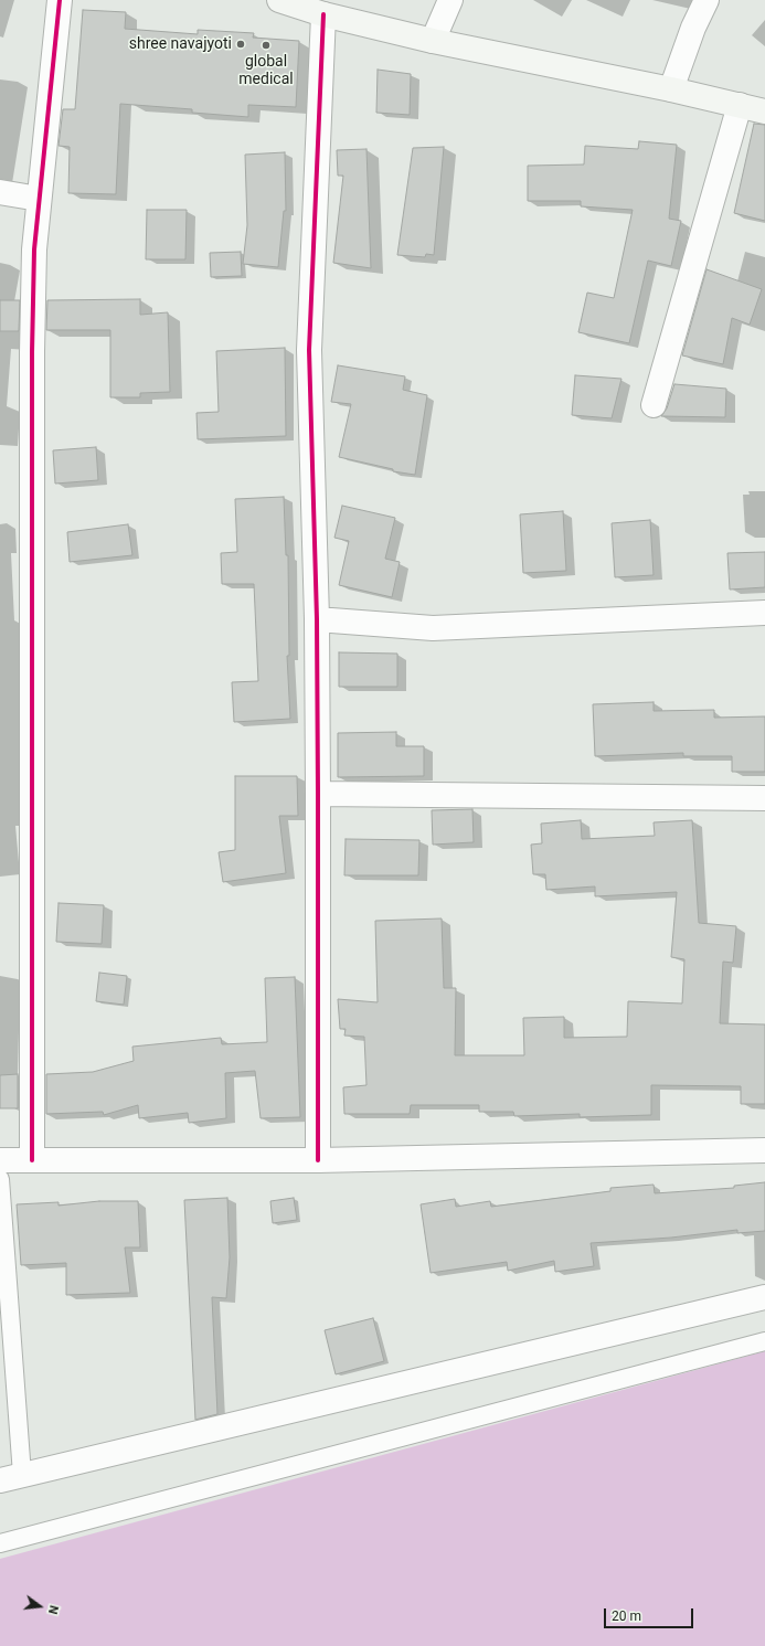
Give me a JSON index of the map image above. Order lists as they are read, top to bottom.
{
  "places": ["shree navajyoti", "global medical"],
  "scale_bar": "20 m",
  "north": "right"
}
